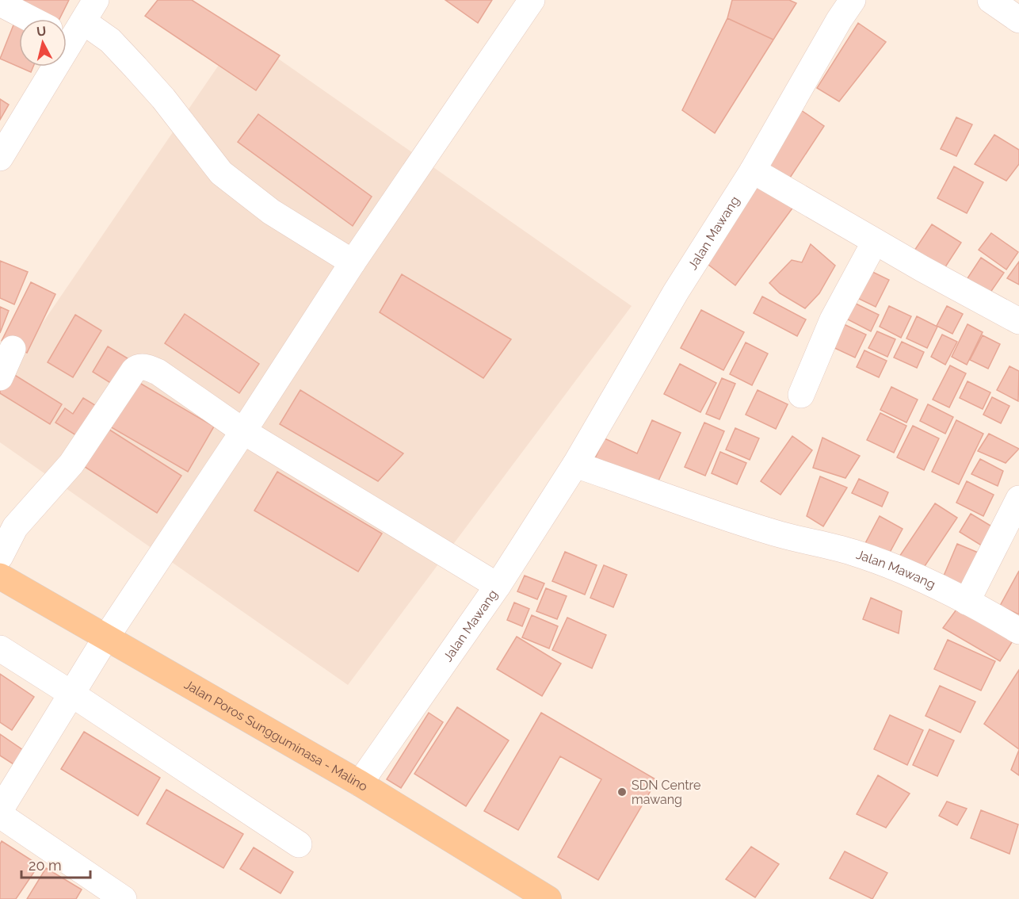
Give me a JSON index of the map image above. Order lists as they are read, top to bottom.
{
  "streets": {
    "main road": ["Jalan Poros Sungguminasa - Malino"],
    "street": ["Jalan Mawang"]
  },
  "crossings": [
    ["Jalan Mawang", "Jalan Poros Sungguminasa - Malino"]
  ],
  "places": ["SDN Centre mawang"],
  "scale_bar": "20 m",
  "north": "top"
}
